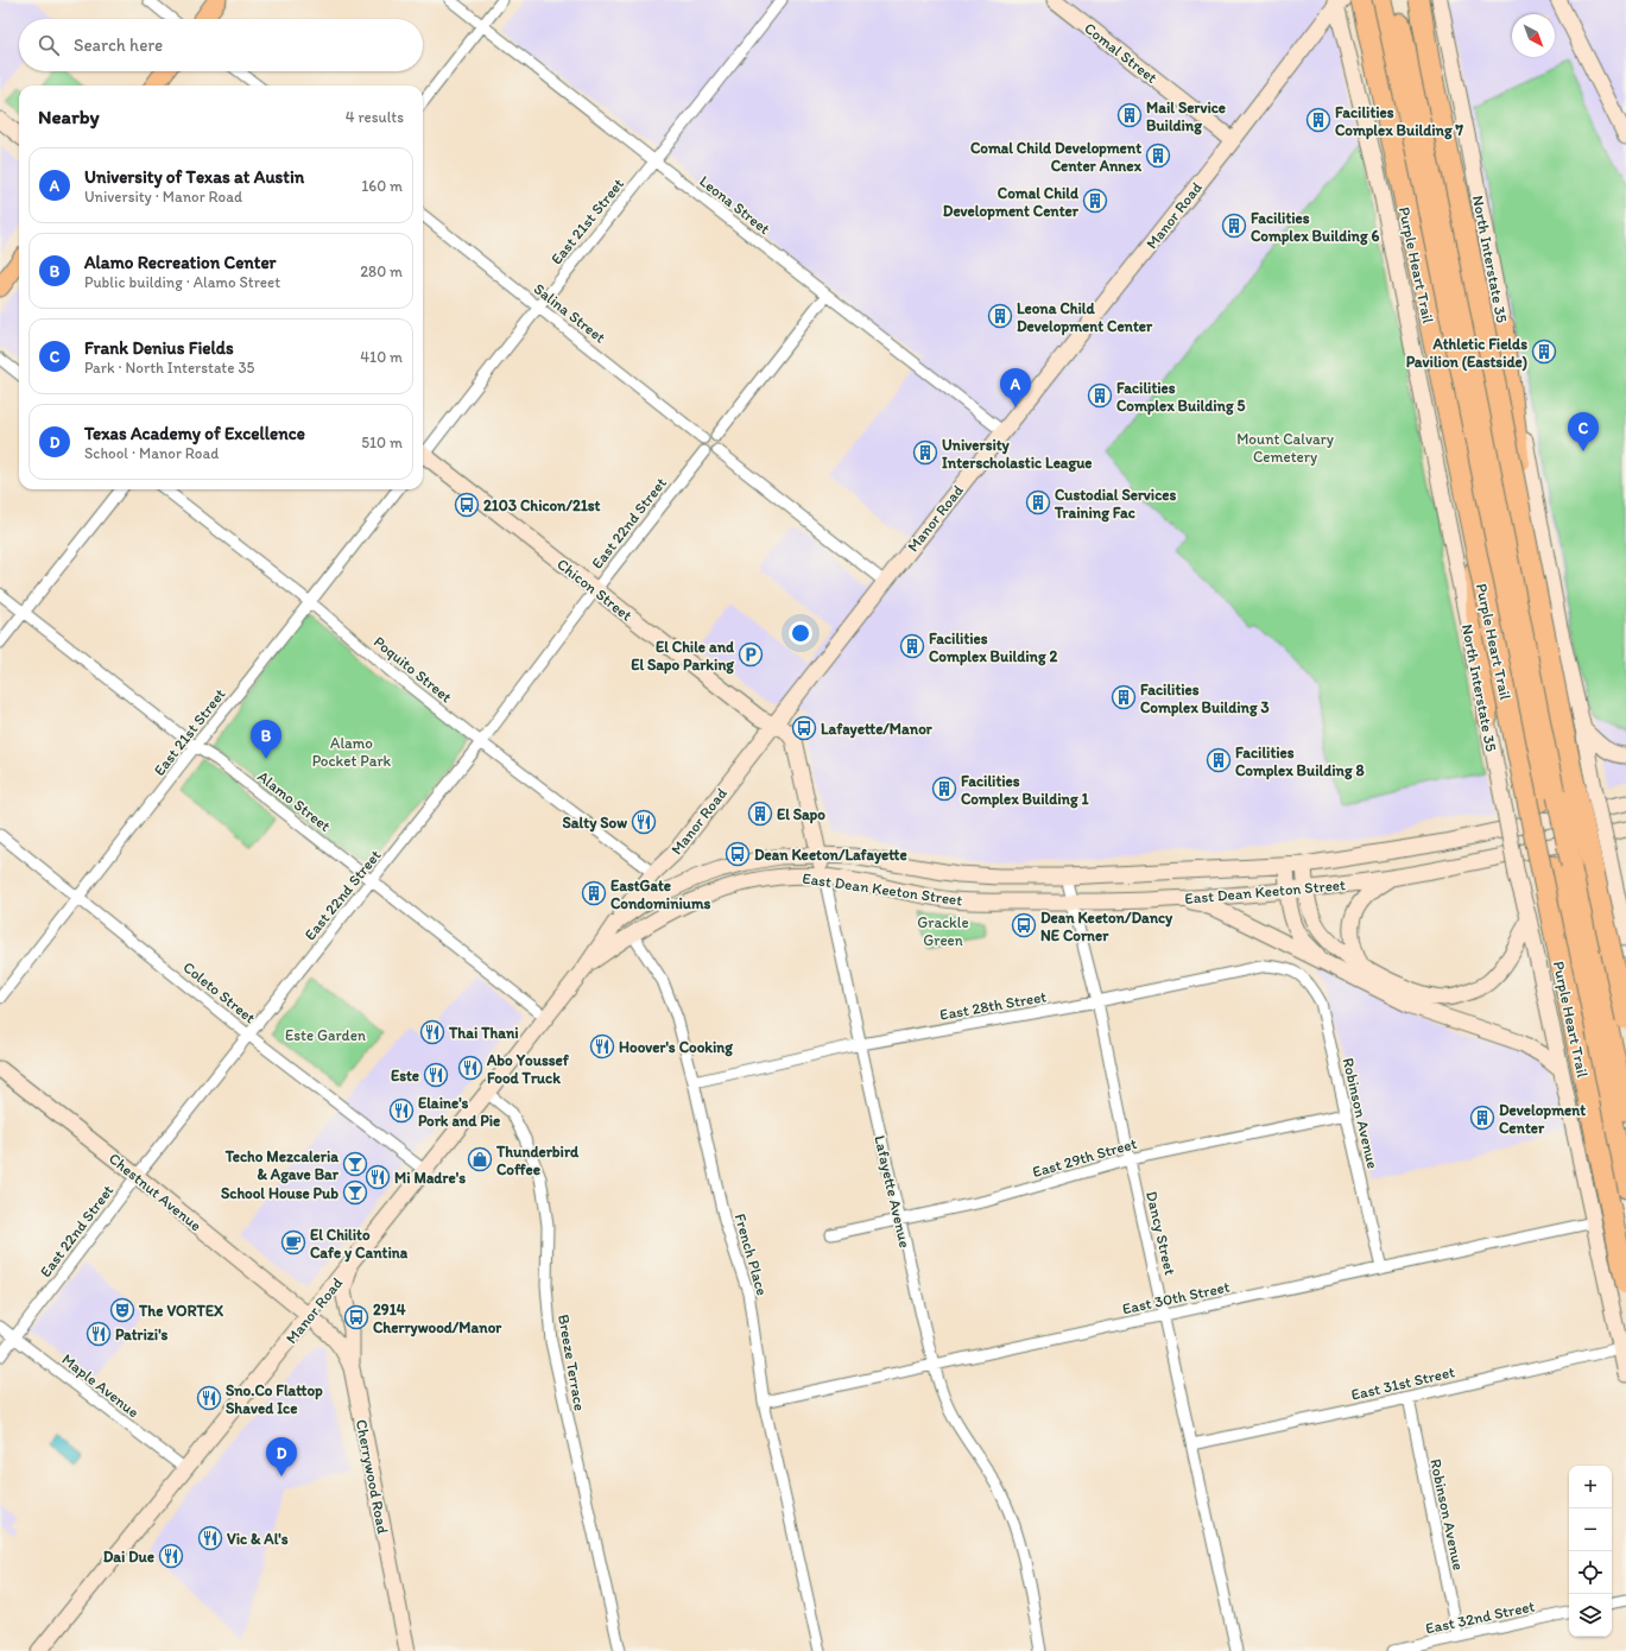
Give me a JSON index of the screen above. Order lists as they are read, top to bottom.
{
  "streets": {
    "highway": ["Purple Heart Trail"],
    "main road": [
      "Comal Street",
      "Manor Road",
      "North Interstate 35",
      "Chicon Street",
      "East Dean Keeton Street",
      "Chestnut Avenue",
      "Lafayette Avenue",
      "Cherrywood Road"
    ],
    "street": [
      "Leona Street",
      "East 21st Street",
      "Salina Street",
      "East 22nd Street",
      "Poquito Street",
      "Alamo Street",
      "Coleto Street",
      "East 28th Street",
      "Robinson Avenue",
      "East 29th Street",
      "Dancy Street",
      "French Place",
      "East 30th Street",
      "Breeze Terrace",
      "East 31st Street",
      "Maple Avenue",
      "East 32nd Street"
    ]
  },
  "crossings": [
    ["Comal Street", "Manor Road"],
    ["Leona Street", "Manor Road"],
    ["Leona Street", "East 21st Street"],
    ["Manor Road", "North Interstate 35"],
    ["Manor Road", "Chicon Street"],
    ["Manor Road", "Poquito Street"],
    ["Manor Road", "Alamo Street"],
    ["Manor Road", "East Dean Keeton Street"],
    ["Manor Road", "Coleto Street"],
    ["Manor Road", "Chestnut Avenue"],
    ["Manor Road", "Lafayette Avenue"],
    ["Manor Road", "Breeze Terrace"],
    ["Manor Road", "Maple Avenue"],
    ["Manor Road", "Cherrywood Road"],
    ["East 21st Street", "Salina Street"],
    ["East 21st Street", "Poquito Street"],
    ["East 21st Street", "Alamo Street"],
    ["East 21st Street", "Coleto Street"],
    ["North Interstate 35", "East 30th Street"],
    ["North Interstate 35", "East 31st Street"],
    ["Salina Street", "East 22nd Street"],
    ["East 22nd Street", "Chicon Street"],
    ["East 22nd Street", "Poquito Street"],
    ["East 22nd Street", "Alamo Street"],
    ["East 22nd Street", "Coleto Street"],
    ["East 22nd Street", "Chestnut Avenue"],
    ["East 22nd Street", "Maple Avenue"],
    ["Chicon Street", "Lafayette Avenue"],
    ["East Dean Keeton Street", "Lafayette Avenue"],
    ["East Dean Keeton Street", "Dancy Street"],
    ["East Dean Keeton Street", "French Place"],
    ["East 28th Street", "Robinson Avenue"],
    ["East 28th Street", "Lafayette Avenue"],
    ["East 28th Street", "Dancy Street"],
    ["East 28th Street", "French Place"],
    ["Robinson Avenue", "East 29th Street"],
    ["Robinson Avenue", "East 30th Street"],
    ["Robinson Avenue", "East 31st Street"],
    ["Robinson Avenue", "East 32nd Street"],
    ["East 29th Street", "Lafayette Avenue"],
    ["East 29th Street", "Dancy Street"],
    ["Chestnut Avenue", "Cherrywood Road"],
    ["Lafayette Avenue", "East 30th Street"],
    ["Dancy Street", "East 30th Street"],
    ["Dancy Street", "East 31st Street"],
    ["French Place", "East 30th Street"]
  ],
  "parks": [
    "Mount Calvary Cemetery",
    "Alamo Pocket Park",
    "Grackle Green",
    "Este Garden"
  ],
  "places": {
    "building": [
      "Mail Service Building",
      "Facilities Complex Building 7",
      "Comal Child Development Center Annex",
      "Comal Child Development Center",
      "Facilities Complex Building 6",
      "Leona Child Development Center",
      "Athletic Fields Pavilion (Eastside)",
      "Facilities Complex Building 5",
      "University Interscholastic League",
      "Custodial Services Training Fac",
      "Facilities Complex Building 2",
      "Facilities Complex Building 3",
      "Facilities Complex Building 8",
      "Facilities Complex Building 1",
      "El Sapo",
      "EastGate Condominiums",
      "Development Center"
    ],
    "bus stop": [
      "2103 Chicon/21st",
      "Lafayette/Manor",
      "Dean Keeton/Lafayette",
      "Dean Keeton/Dancy NE Corner",
      "2914 Cherrywood/Manor"
    ],
    "parking": ["El Chile and El Sapo Parking"],
    "restaurant": [
      "Salty Sow",
      "Thai Thani",
      "Hoover's Cooking",
      "Abo Youssef Food Truck",
      "Este",
      "Elaine's Pork and Pie",
      "Mi Madre's",
      "Patrizi's",
      "Sno.Co Flattop Shaved Ice",
      "Vic & Al's",
      "Dai Due"
    ],
    "shop": ["Thunderbird Coffee"],
    "bar": ["Techo Mezcaleria & Agave Bar", "School House Pub"],
    "cafe": ["El Chilito Cafe y Cantina"],
    "theatre": ["The VORTEX"]
  },
  "north": "bottom right",
  "page": {
    "search": "Search here",
    "heading": ["Nearby", "4 results"],
    "list": [
      {
        "mark": "A",
        "name": "University of Texas at Austin",
        "note": "University · Manor Road",
        "value": "160 m"
      },
      {
        "mark": "B",
        "name": "Alamo Recreation Center",
        "note": "Public building · Alamo Street",
        "value": "280 m"
      },
      {
        "mark": "C",
        "name": "Frank Denius Fields",
        "note": "Park · North Interstate 35",
        "value": "410 m"
      },
      {
        "mark": "D",
        "name": "Texas Academy of Excellence",
        "note": "School · Manor Road",
        "value": "510 m"
      }
    ],
    "pins": [
      "A",
      "C",
      "B",
      "D"
    ],
    "map_buttons": ["+", "−"]
  }
}
